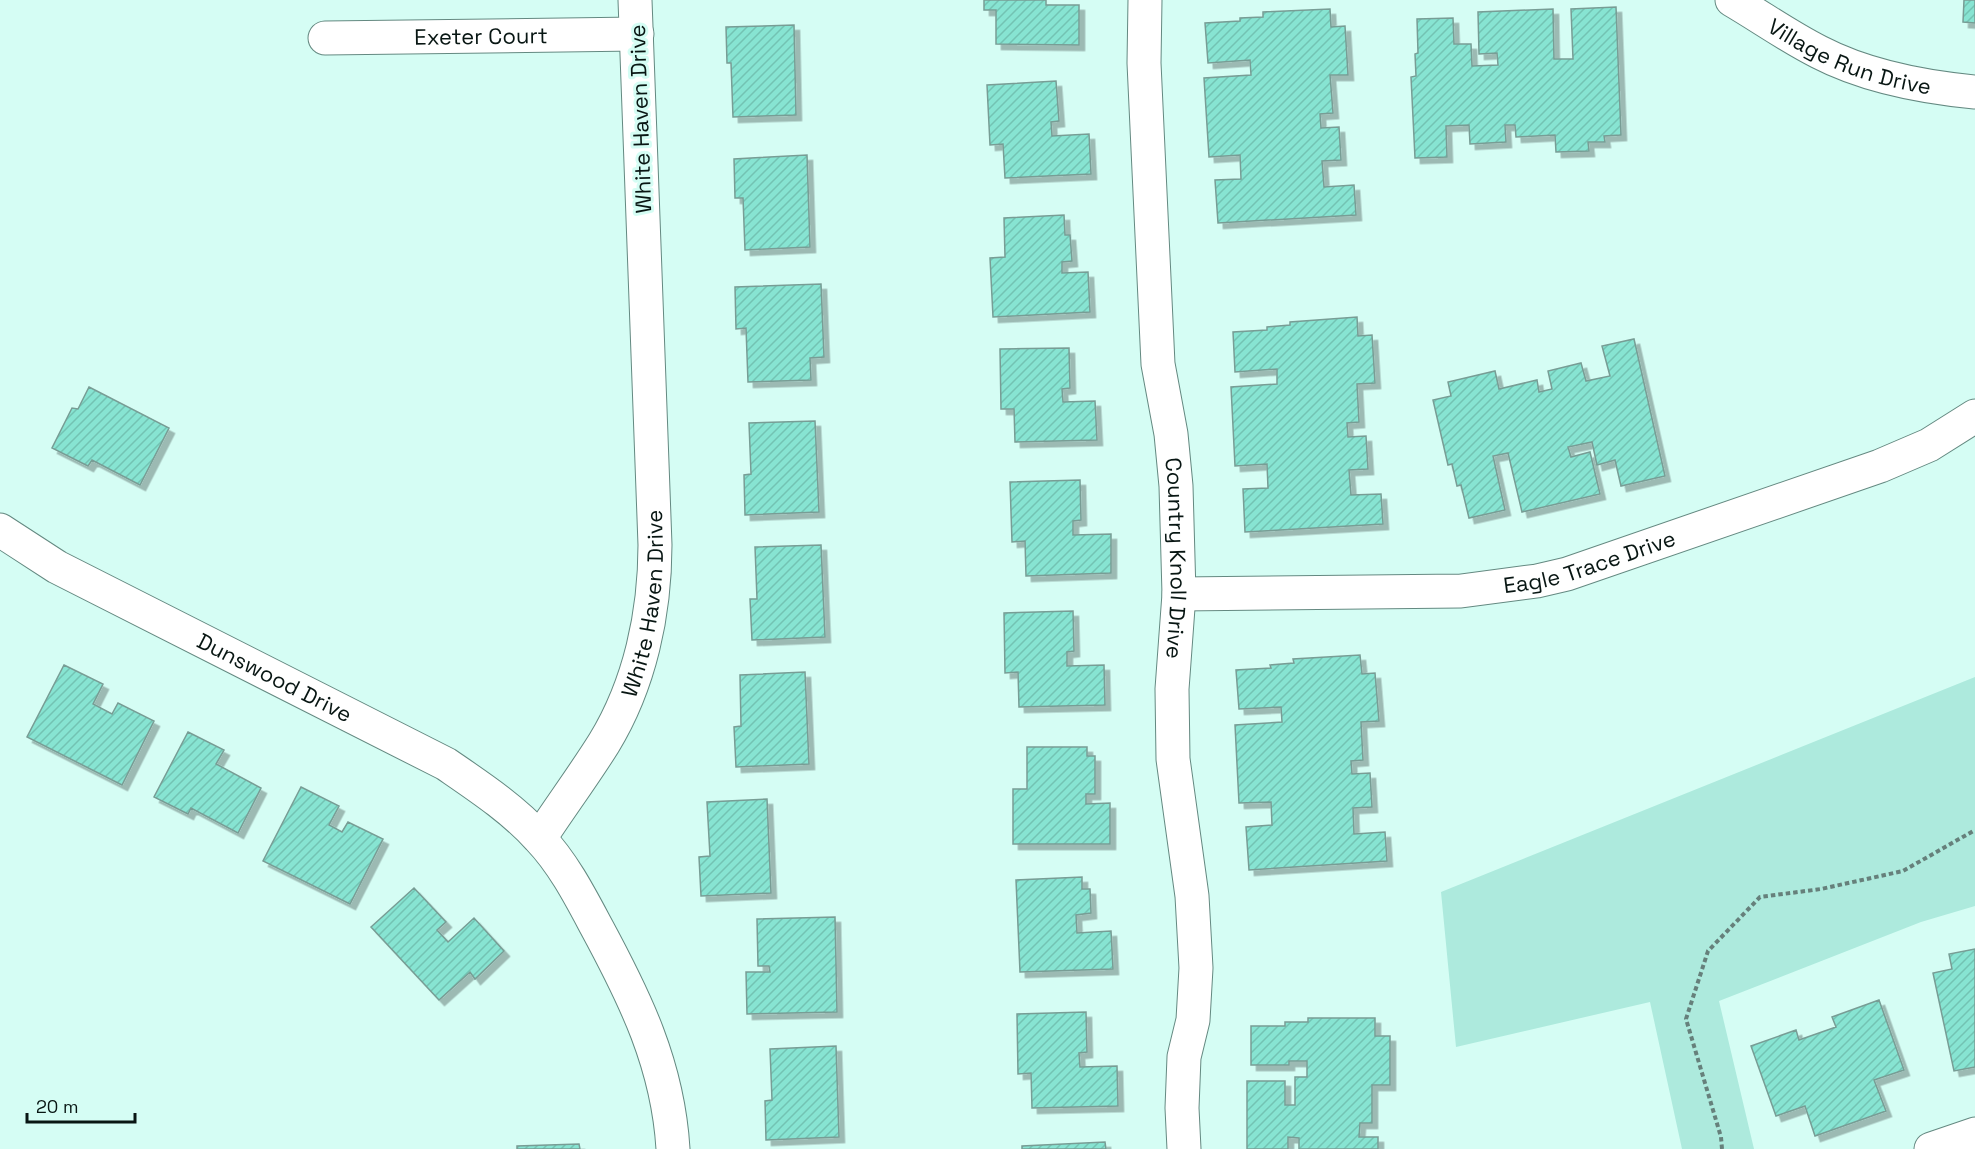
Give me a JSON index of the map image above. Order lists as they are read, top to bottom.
{
  "streets": {
    "street": [
      "Exeter Court",
      "Village Run Drive",
      "White Haven Drive",
      "Country Knoll Drive",
      "Eagle Trace Drive",
      "Dunswood Drive"
    ]
  },
  "crossings": [
    ["Exeter Court", "White Haven Drive"],
    ["White Haven Drive", "Dunswood Drive"],
    ["Country Knoll Drive", "Eagle Trace Drive"]
  ],
  "scale_bar": "20 m"
}
